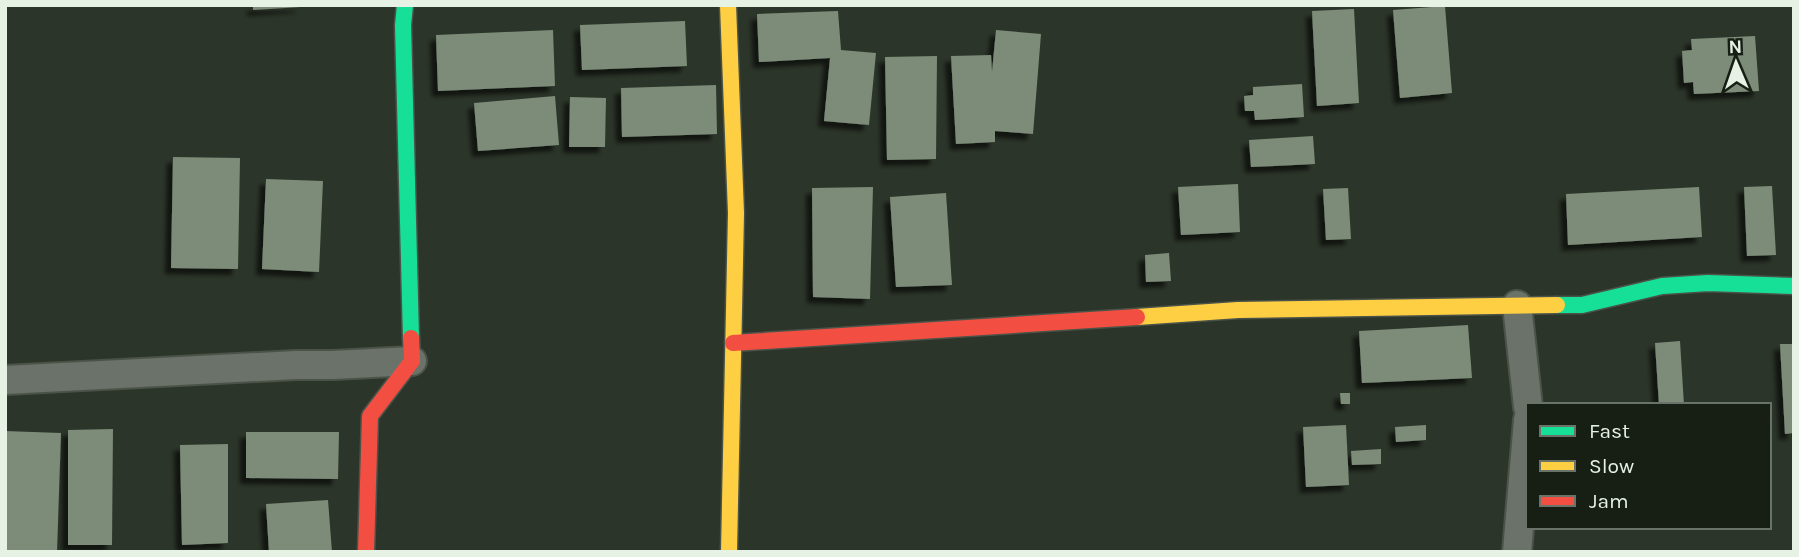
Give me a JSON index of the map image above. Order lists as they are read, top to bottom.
{
  "legend": ["Fast", "Slow", "Jam"],
  "north": "top"
}
